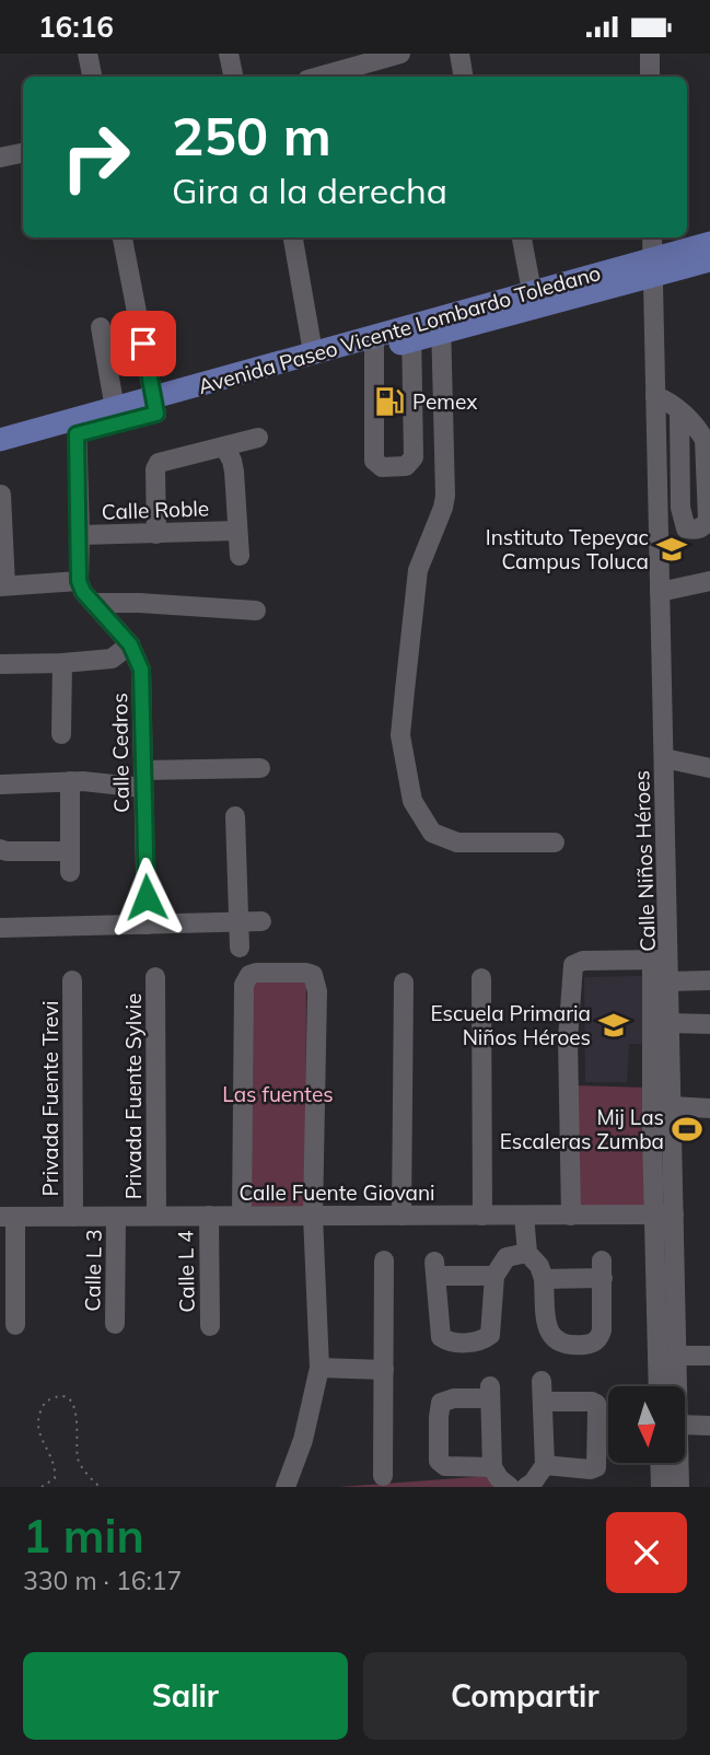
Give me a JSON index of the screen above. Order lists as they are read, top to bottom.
{
  "streets": {
    "main road": ["Avenida Paseo Vicente Lombardo Toledano"],
    "street": [
      "Calle Roble",
      "Calle Cedros",
      "Calle Niños Héroes",
      "Privada Fuente Sylvie",
      "Privada Fuente Trevi",
      "Calle Fuente Giovani",
      "Calle L 3",
      "Calle L 4"
    ]
  },
  "crossings": [
    ["Avenida Paseo Vicente Lombardo Toledano", "Calle Niños Héroes"],
    ["Calle Niños Héroes", "Calle Fuente Giovani"],
    ["Privada Fuente Sylvie", "Calle Fuente Giovani"],
    ["Privada Fuente Trevi", "Calle Fuente Giovani"],
    ["Calle Fuente Giovani", "Calle L 3"],
    ["Calle Fuente Giovani", "Calle L 4"]
  ],
  "parks": ["Las fuentes"],
  "places": {
    "fuel station": ["Pemex"],
    "school or university": ["Instituto Tepeyac Campus Toluca", "Escuela Primaria Niños Héroes"],
    "sports": ["Mij Las Escaleras Zumba"]
  },
  "north": "bottom",
  "page": {
    "status": "16:16",
    "turn": ["250 m", "Gira a la derecha"],
    "heading": ["1 min", "330 m · 16:17"],
    "buttons": ["Salir", "Compartir"]
  }
}
